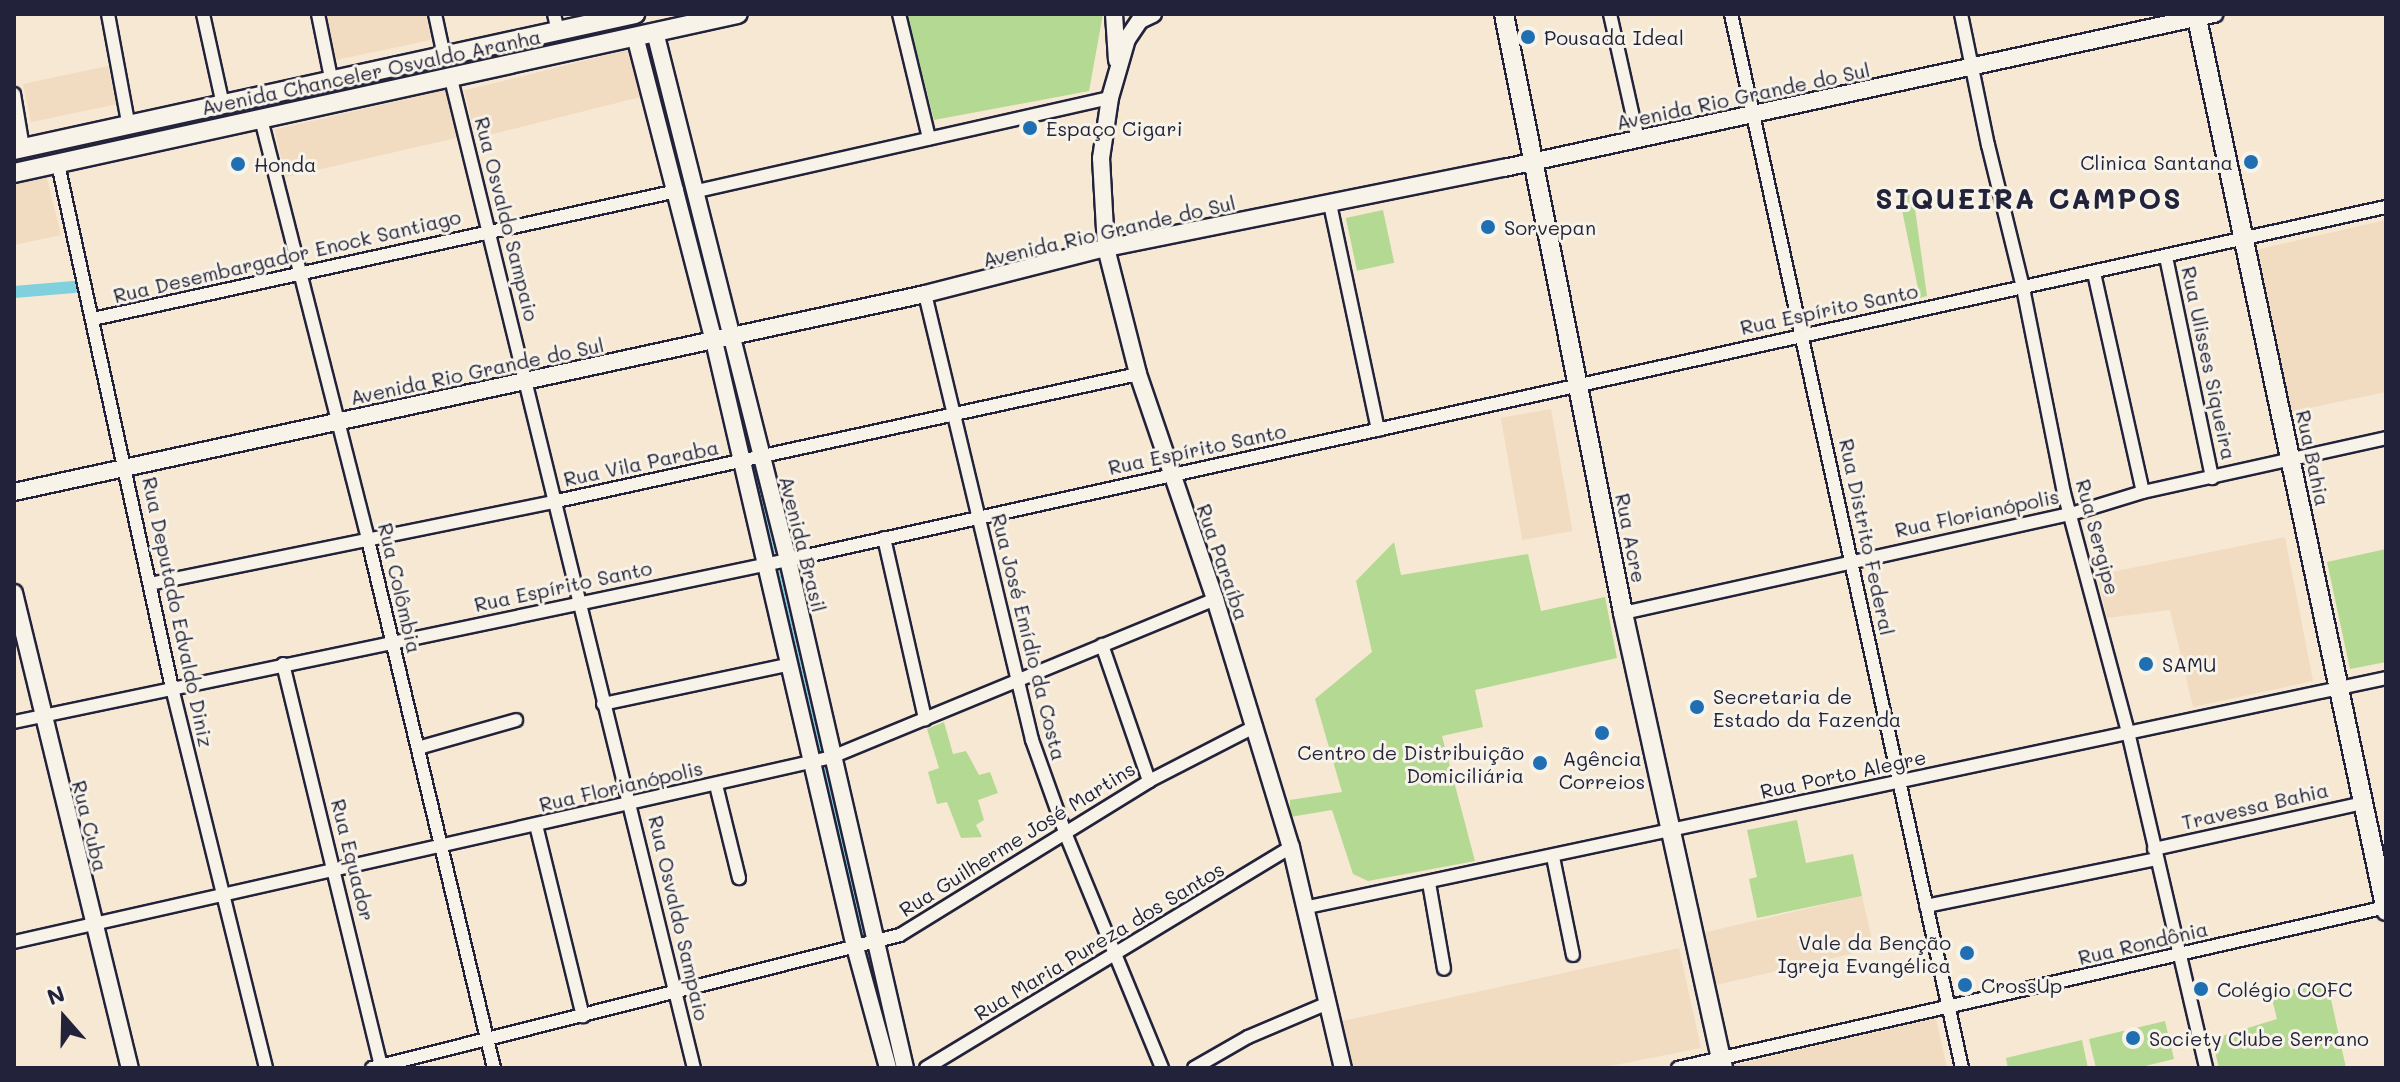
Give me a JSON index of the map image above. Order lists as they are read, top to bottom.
{
  "streets": {
    "main road": ["Avenida Chanceler Osvaldo Aranha", "Rua Bahia", "Rua Acre"],
    "street": [
      "Avenida Rio Grande do Sul",
      "Rua Osvaldo Sampaio",
      "Rua Desembargador Enock Santiago",
      "Rua Espírito Santo",
      "Rua Ulisses Siqueira",
      "Rua Vila Paraba",
      "Rua Florianópolis",
      "Rua Distrito Federal",
      "Rua Sergipe",
      "Avenida Brasil",
      "Rua Paraíba",
      "Rua Colômbia",
      "Rua Deputado Edvaldo Diniz",
      "Rua José Emídio da Costa",
      "Rua Porto Alegre",
      "Travessa Bahia",
      "Rua Cuba",
      "Rua Guilherme José Martins",
      "Rua Equador",
      "Rua Maria Pureza dos Santos",
      "Rua Rondônia"
    ]
  },
  "crossings": [
    ["Avenida Chanceler Osvaldo Aranha", "Rua Osvaldo Sampaio"],
    ["Avenida Chanceler Osvaldo Aranha", "Avenida Brasil"],
    ["Avenida Chanceler Osvaldo Aranha", "Rua Colômbia"],
    ["Avenida Chanceler Osvaldo Aranha", "Rua Deputado Edvaldo Diniz"],
    ["Avenida Rio Grande do Sul", "Rua Osvaldo Sampaio"],
    ["Avenida Rio Grande do Sul", "Rua Bahia"],
    ["Avenida Rio Grande do Sul", "Rua Distrito Federal"],
    ["Avenida Rio Grande do Sul", "Rua Sergipe"],
    ["Avenida Rio Grande do Sul", "Rua Acre"],
    ["Avenida Rio Grande do Sul", "Avenida Brasil"],
    ["Avenida Rio Grande do Sul", "Rua Paraíba"],
    ["Avenida Rio Grande do Sul", "Rua Colômbia"],
    ["Avenida Rio Grande do Sul", "Rua Deputado Edvaldo Diniz"],
    ["Avenida Rio Grande do Sul", "Rua José Emídio da Costa"],
    ["Rua Osvaldo Sampaio", "Rua Desembargador Enock Santiago"],
    ["Rua Osvaldo Sampaio", "Rua Espírito Santo"],
    ["Rua Osvaldo Sampaio", "Rua Vila Paraba"],
    ["Rua Osvaldo Sampaio", "Rua Florianópolis"],
    ["Rua Osvaldo Sampaio", "Rua Guilherme José Martins"],
    ["Rua Desembargador Enock Santiago", "Avenida Brasil"],
    ["Rua Desembargador Enock Santiago", "Rua Colômbia"],
    ["Rua Desembargador Enock Santiago", "Rua Deputado Edvaldo Diniz"],
    ["Rua Espírito Santo", "Rua Ulisses Siqueira"],
    ["Rua Espírito Santo", "Rua Bahia"],
    ["Rua Espírito Santo", "Rua Distrito Federal"],
    ["Rua Espírito Santo", "Rua Sergipe"],
    ["Rua Espírito Santo", "Rua Acre"],
    ["Rua Espírito Santo", "Avenida Brasil"],
    ["Rua Espírito Santo", "Rua Paraíba"],
    ["Rua Espírito Santo", "Rua Colômbia"],
    ["Rua Espírito Santo", "Rua Deputado Edvaldo Diniz"],
    ["Rua Espírito Santo", "Rua José Emídio da Costa"],
    ["Rua Espírito Santo", "Rua Cuba"],
    ["Rua Espírito Santo", "Rua Equador"],
    ["Rua Ulisses Siqueira", "Rua Florianópolis"],
    ["Rua Bahia", "Rua Florianópolis"],
    ["Rua Bahia", "Rua Porto Alegre"],
    ["Rua Bahia", "Travessa Bahia"],
    ["Rua Bahia", "Rua Rondônia"],
    ["Rua Vila Paraba", "Avenida Brasil"],
    ["Rua Vila Paraba", "Rua Paraíba"],
    ["Rua Vila Paraba", "Rua Colômbia"],
    ["Rua Vila Paraba", "Rua Deputado Edvaldo Diniz"],
    ["Rua Vila Paraba", "Rua José Emídio da Costa"],
    ["Rua Florianópolis", "Rua Distrito Federal"],
    ["Rua Florianópolis", "Rua Sergipe"],
    ["Rua Florianópolis", "Rua Acre"],
    ["Rua Florianópolis", "Avenida Brasil"],
    ["Rua Florianópolis", "Rua Paraíba"],
    ["Rua Florianópolis", "Rua Colômbia"],
    ["Rua Florianópolis", "Rua Deputado Edvaldo Diniz"],
    ["Rua Florianópolis", "Rua José Emídio da Costa"],
    ["Rua Florianópolis", "Rua Cuba"],
    ["Rua Florianópolis", "Rua Equador"],
    ["Rua Distrito Federal", "Rua Porto Alegre"],
    ["Rua Distrito Federal", "Travessa Bahia"],
    ["Rua Distrito Federal", "Rua Rondônia"],
    ["Rua Sergipe", "Rua Porto Alegre"],
    ["Rua Sergipe", "Travessa Bahia"],
    ["Rua Sergipe", "Rua Rondônia"],
    ["Rua Acre", "Rua Porto Alegre"],
    ["Rua Acre", "Rua Rondônia"],
    ["Avenida Brasil", "Rua Guilherme José Martins"],
    ["Rua Paraíba", "Rua Porto Alegre"],
    ["Rua Paraíba", "Rua Guilherme José Martins"],
    ["Rua Paraíba", "Rua Maria Pureza dos Santos"],
    ["Rua Colômbia", "Rua Guilherme José Martins"],
    ["Rua José Emídio da Costa", "Rua Guilherme José Martins"],
    ["Rua José Emídio da Costa", "Rua Maria Pureza dos Santos"],
    ["Rua Guilherme José Martins", "Rua Equador"]
  ],
  "districts": ["SIQUEIRA CAMPOS"],
  "places": [
    "Pousada Ideal",
    "Espaço Cigari",
    "Clinica Santana",
    "Honda",
    "Sorvepan",
    "SAMU",
    "Secretaria de Estado da Fazenda",
    "Agência Correios",
    "Centro de Distribuição Domiciliária",
    "Vale da Benção Igreja Evangélica",
    "CrossUp",
    "Colégio COFC",
    "Society Clube Serrano"
  ],
  "north": "top"
}
